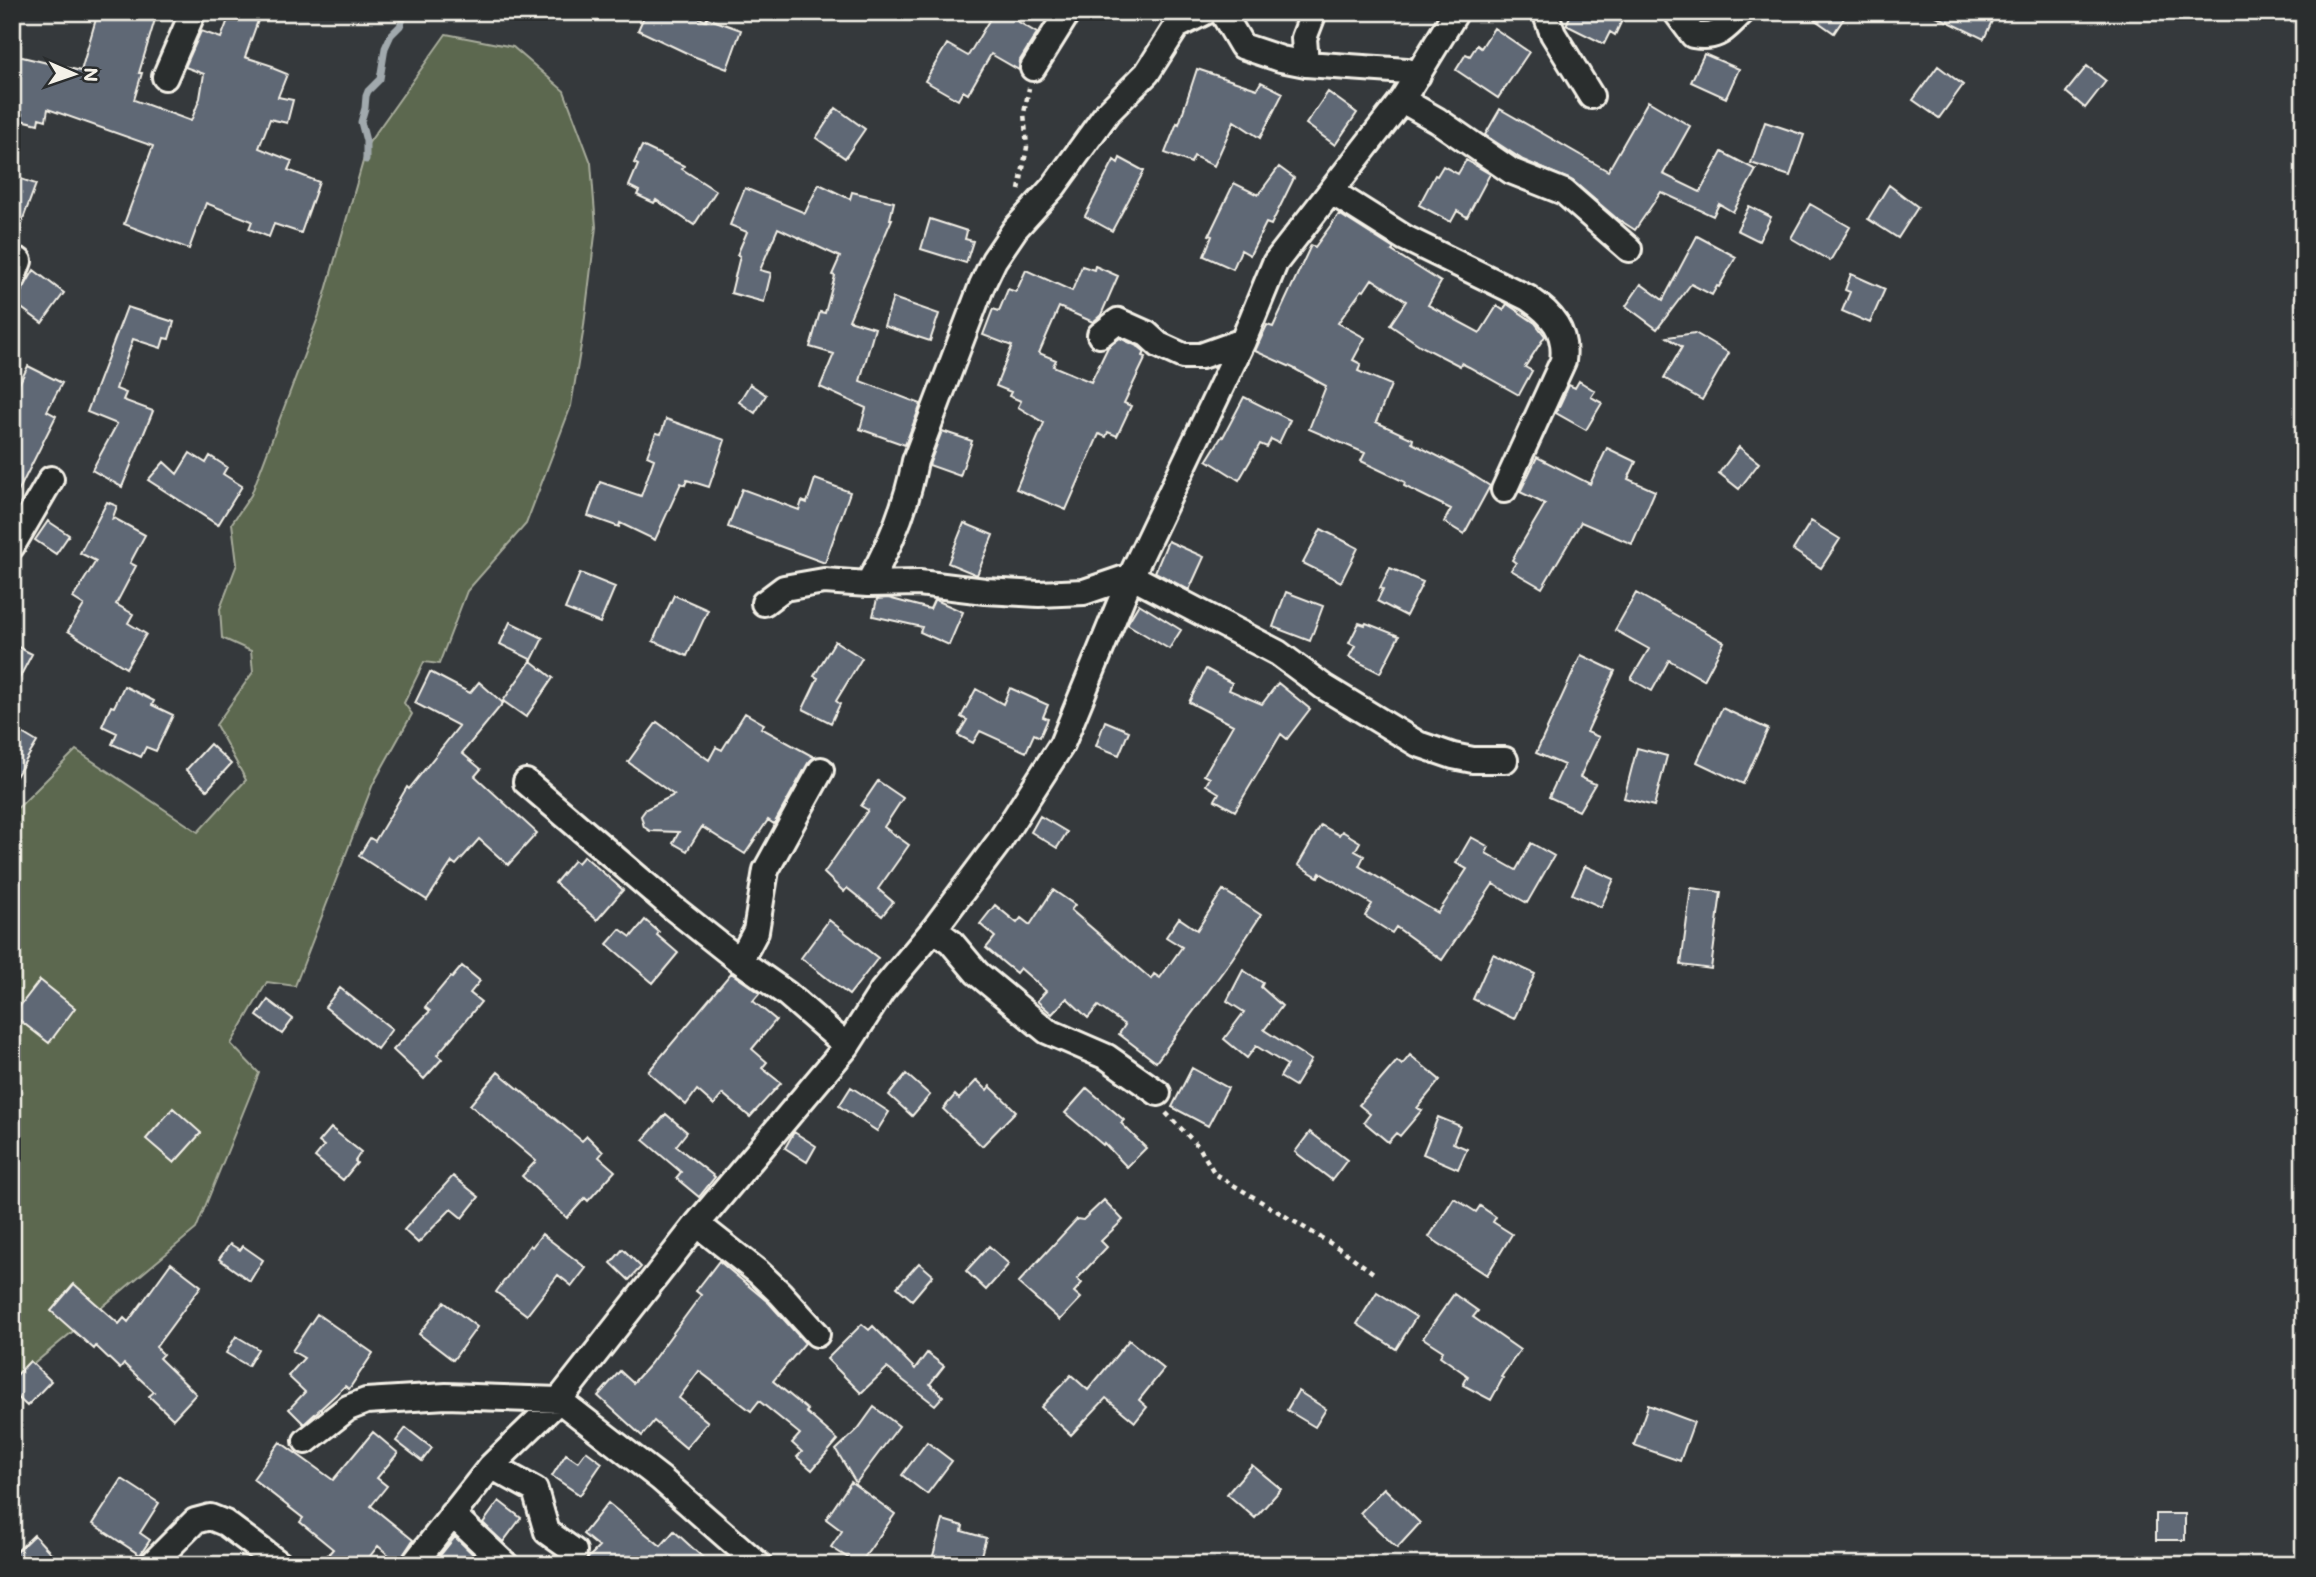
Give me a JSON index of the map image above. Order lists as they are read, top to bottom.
{
  "north": "right"
}
